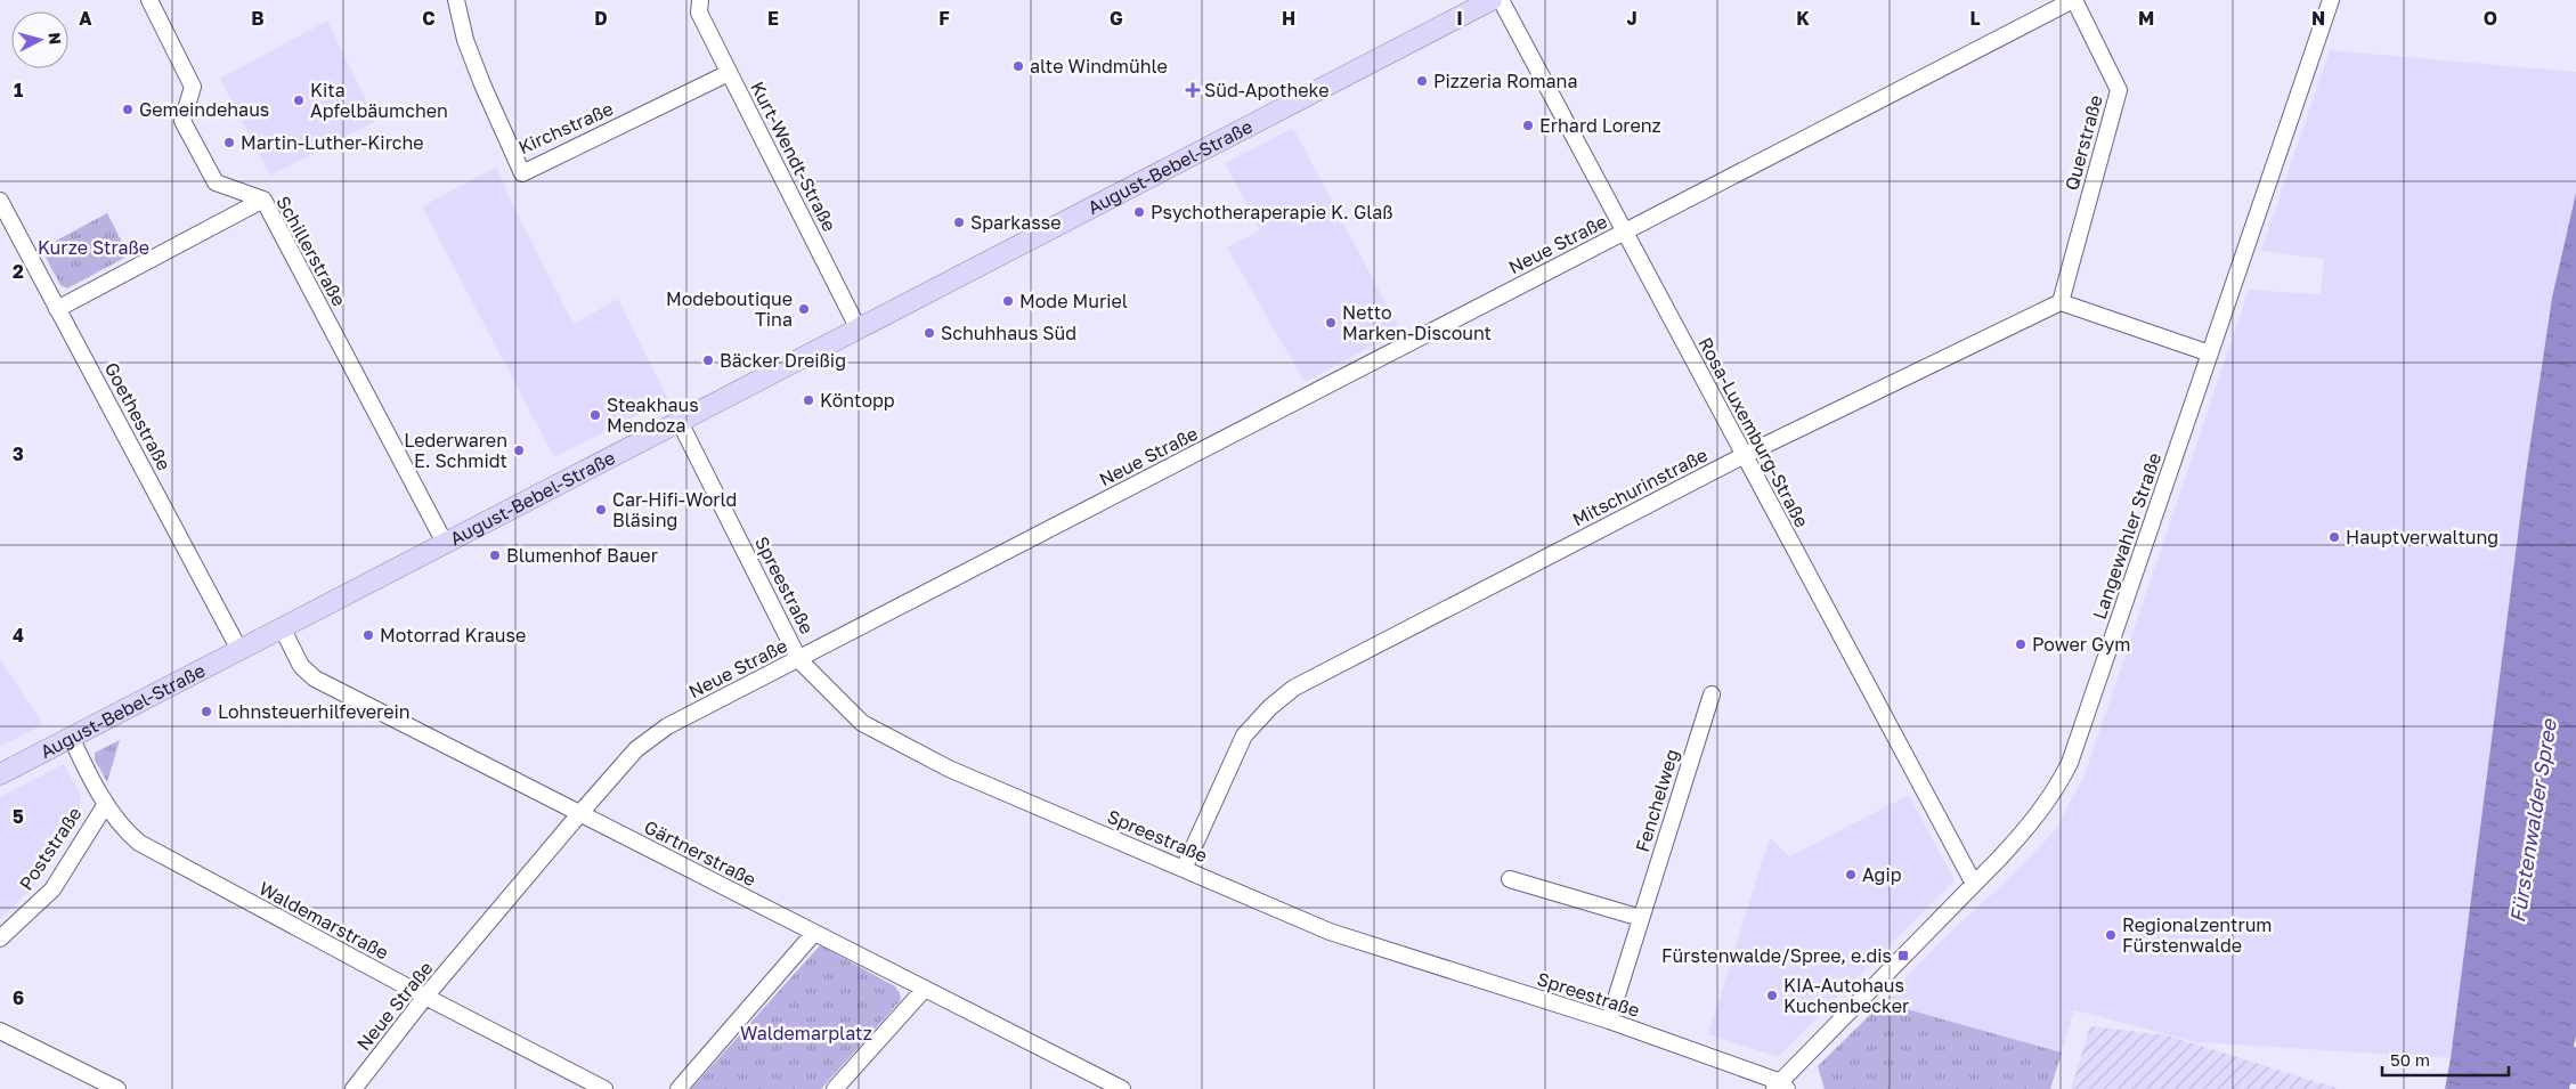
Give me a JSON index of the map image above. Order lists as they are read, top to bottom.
{
  "streets": {
    "main road": ["August-Bebel-Straße"],
    "street": [
      "Kirchstraße",
      "Querstraße",
      "Kurt-Wendt-Straße",
      "Neue Straße",
      "Schillerstraße",
      "Goethestraße",
      "Rosa-Luxemburg-Straße",
      "Mitschurinstraße",
      "Langewahler Straße",
      "Spreestraße",
      "Fenchelweg",
      "Poststraße",
      "Gärtnerstraße",
      "Waldemarstraße"
    ]
  },
  "crossings": [
    ["Kirchstraße", "Kurt-Wendt-Straße"],
    ["Querstraße", "Neue Straße"],
    ["Querstraße", "Mitschurinstraße"],
    ["Kurt-Wendt-Straße", "August-Bebel-Straße"],
    ["August-Bebel-Straße", "Schillerstraße"],
    ["August-Bebel-Straße", "Goethestraße"],
    ["August-Bebel-Straße", "Rosa-Luxemburg-Straße"],
    ["August-Bebel-Straße", "Spreestraße"],
    ["August-Bebel-Straße", "Gärtnerstraße"],
    ["August-Bebel-Straße", "Waldemarstraße"],
    ["Neue Straße", "Rosa-Luxemburg-Straße"],
    ["Neue Straße", "Spreestraße"],
    ["Neue Straße", "Gärtnerstraße"],
    ["Neue Straße", "Waldemarstraße"],
    ["Rosa-Luxemburg-Straße", "Mitschurinstraße"],
    ["Rosa-Luxemburg-Straße", "Langewahler Straße"],
    ["Mitschurinstraße", "Spreestraße"],
    ["Langewahler Straße", "Spreestraße"],
    ["Spreestraße", "Fenchelweg"],
    ["Poststraße", "Waldemarstraße"]
  ],
  "water": ["Fürstenwalder Spree"],
  "parks": ["Kurze Straße", "Waldemarplatz"],
  "places": {
    "other": [
      "alte Windmühle",
      "Pizzeria Romana",
      "Kita Apfelbäumchen",
      "Gemeindehaus",
      "Erhard Lorenz",
      "Martin-Luther-Kirche",
      "Psychotheraperapie K. Glaß",
      "Sparkasse",
      "Mode Muriel",
      "Modeboutique Tina",
      "Netto Marken-Discount",
      "Schuhhaus Süd",
      "Bäcker Dreißig",
      "Köntopp",
      "Steakhaus Mendoza",
      "Lederwaren E. Schmidt",
      "Car-Hifi-World Bläsing",
      "Hauptverwaltung",
      "Blumenhof Bauer",
      "Motorrad Krause",
      "Power Gym",
      "Lohnsteuerhilfeverein",
      "Agip",
      "Regionalzentrum Fürstenwalde",
      "KIA-Autohaus Kuchenbecker"
    ],
    "health": ["Süd-Apotheke"],
    "transit": ["Fürstenwalde/Spree, e.dis"]
  },
  "scale_bar": "50 m",
  "north": "right",
  "grid": {
    "columns": [
      "A",
      "B",
      "C",
      "D",
      "E",
      "F",
      "G",
      "H",
      "I",
      "J",
      "K",
      "L",
      "M",
      "N",
      "O"
    ],
    "rows": [
      "1",
      "2",
      "3",
      "4",
      "5",
      "6"
    ]
  }
}
